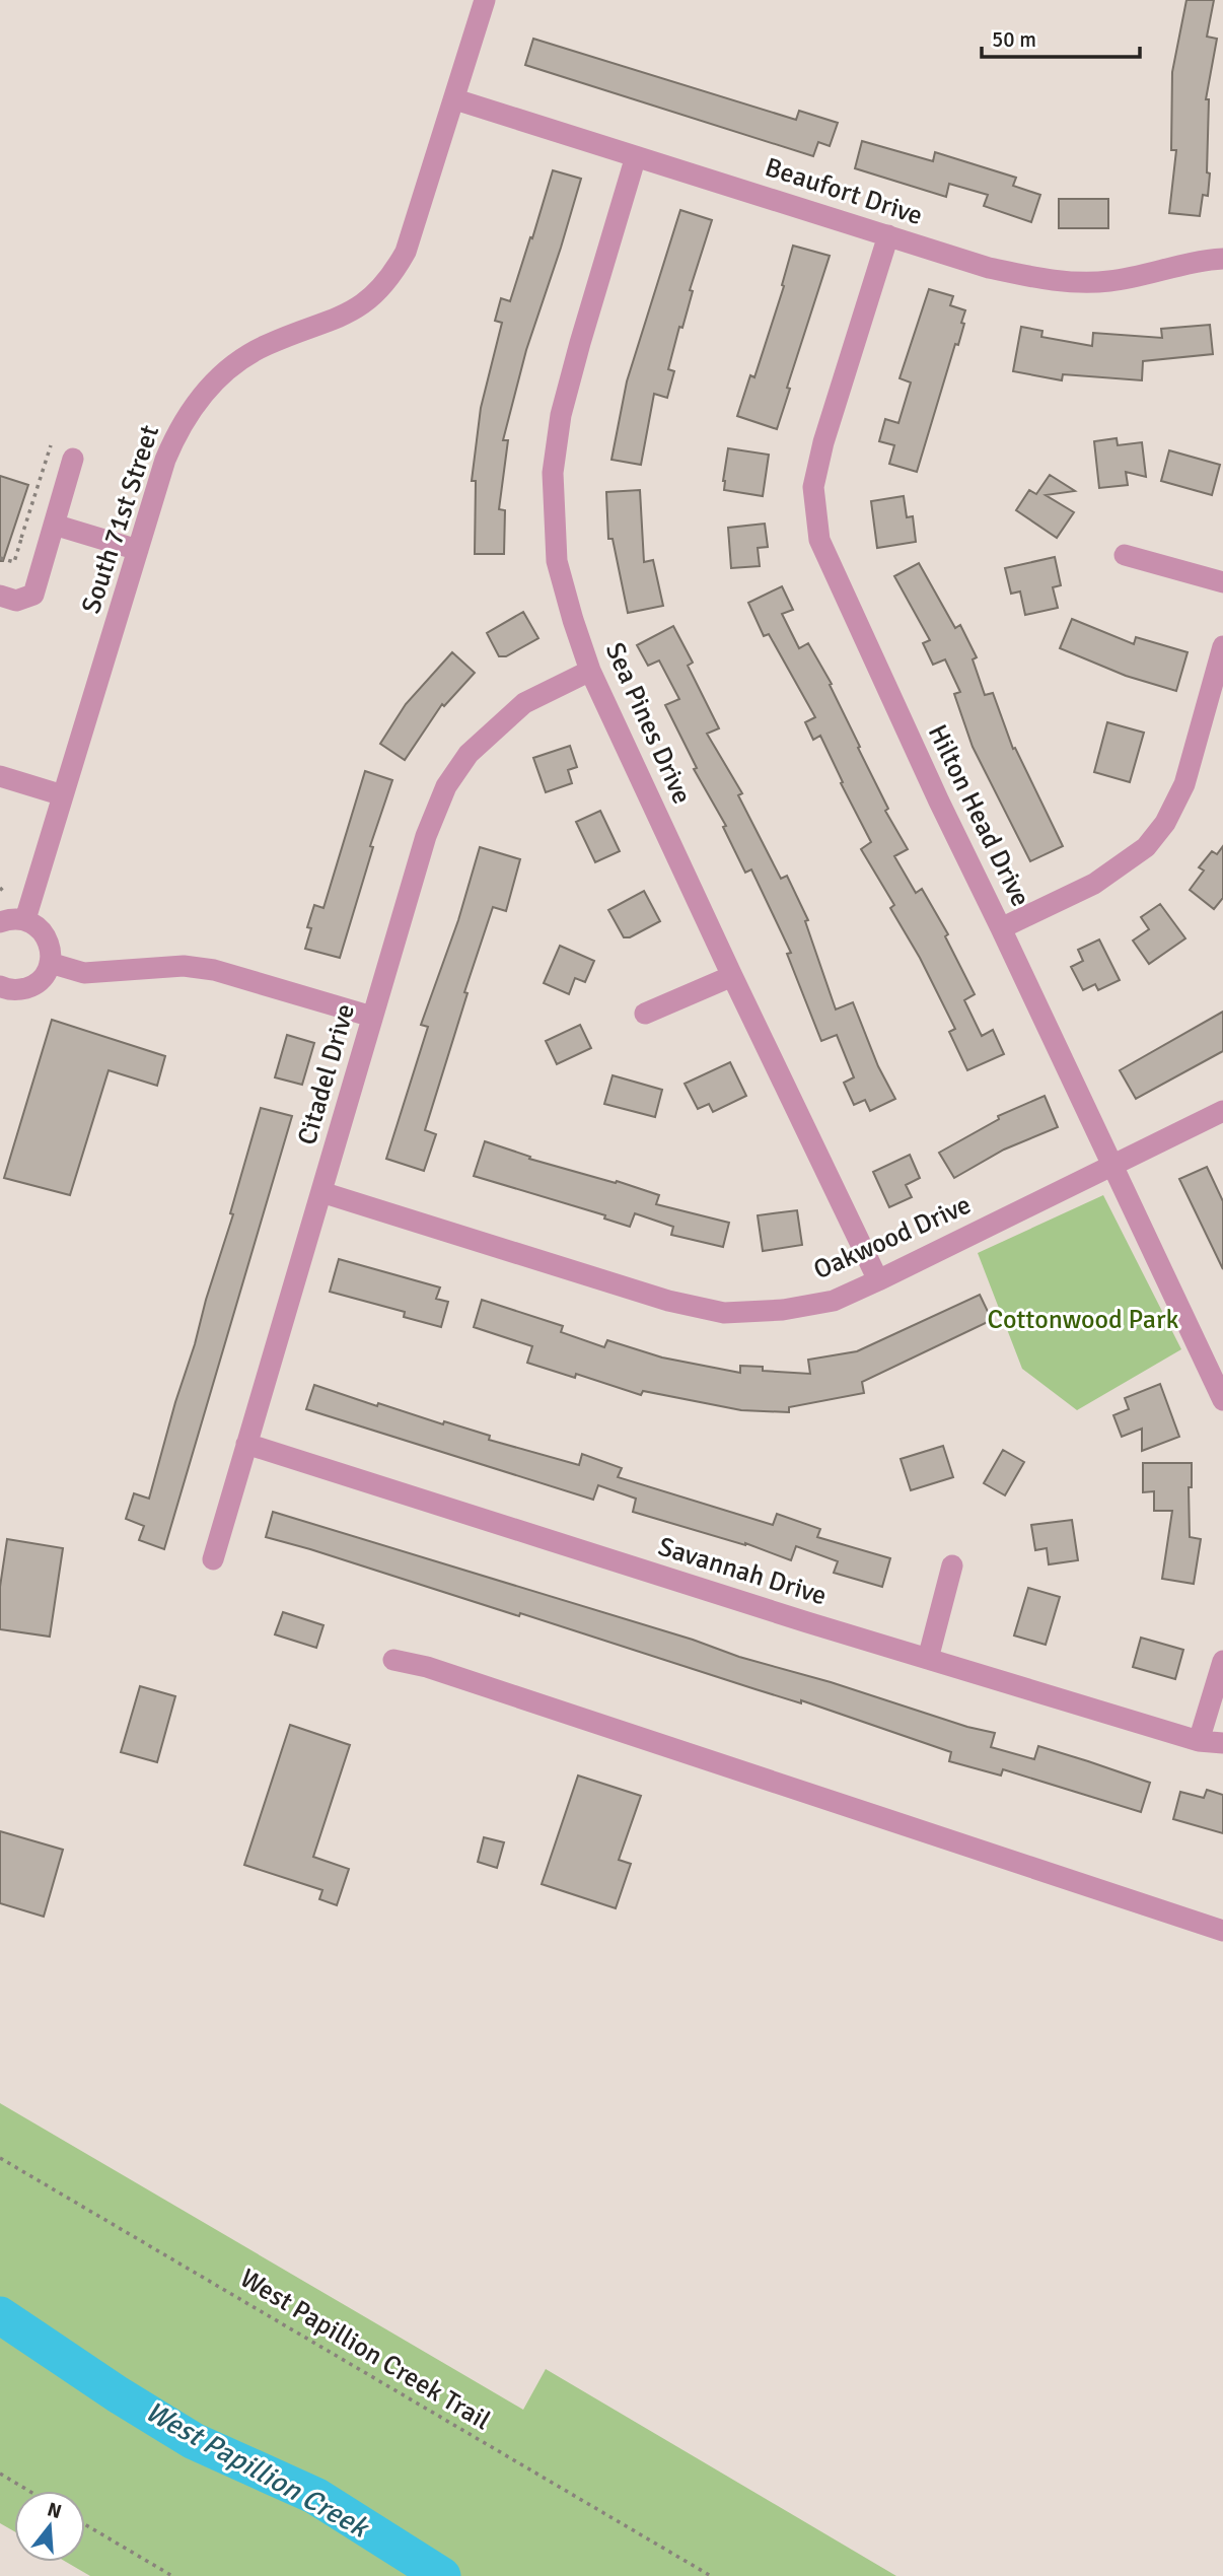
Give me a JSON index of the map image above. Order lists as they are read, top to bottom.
{
  "streets": {
    "street": [
      "Beaufort Drive",
      "South 71st Street",
      "Sea Pines Drive",
      "Hilton Head Drive",
      "Citadel Drive",
      "Oakwood Drive",
      "Savannah Drive"
    ],
    "path": ["West Papillion Creek Trail"]
  },
  "crossings": [
    ["Beaufort Drive", "South 71st Street"],
    ["Beaufort Drive", "Sea Pines Drive"],
    ["Beaufort Drive", "Hilton Head Drive"],
    ["Sea Pines Drive", "Citadel Drive"],
    ["Sea Pines Drive", "Oakwood Drive"],
    ["Hilton Head Drive", "Oakwood Drive"],
    ["Citadel Drive", "Oakwood Drive"],
    ["Citadel Drive", "Savannah Drive"]
  ],
  "water": ["West Papillion Creek"],
  "parks": ["Cottonwood Park"],
  "scale_bar": "50 m",
  "north": "top"
}
